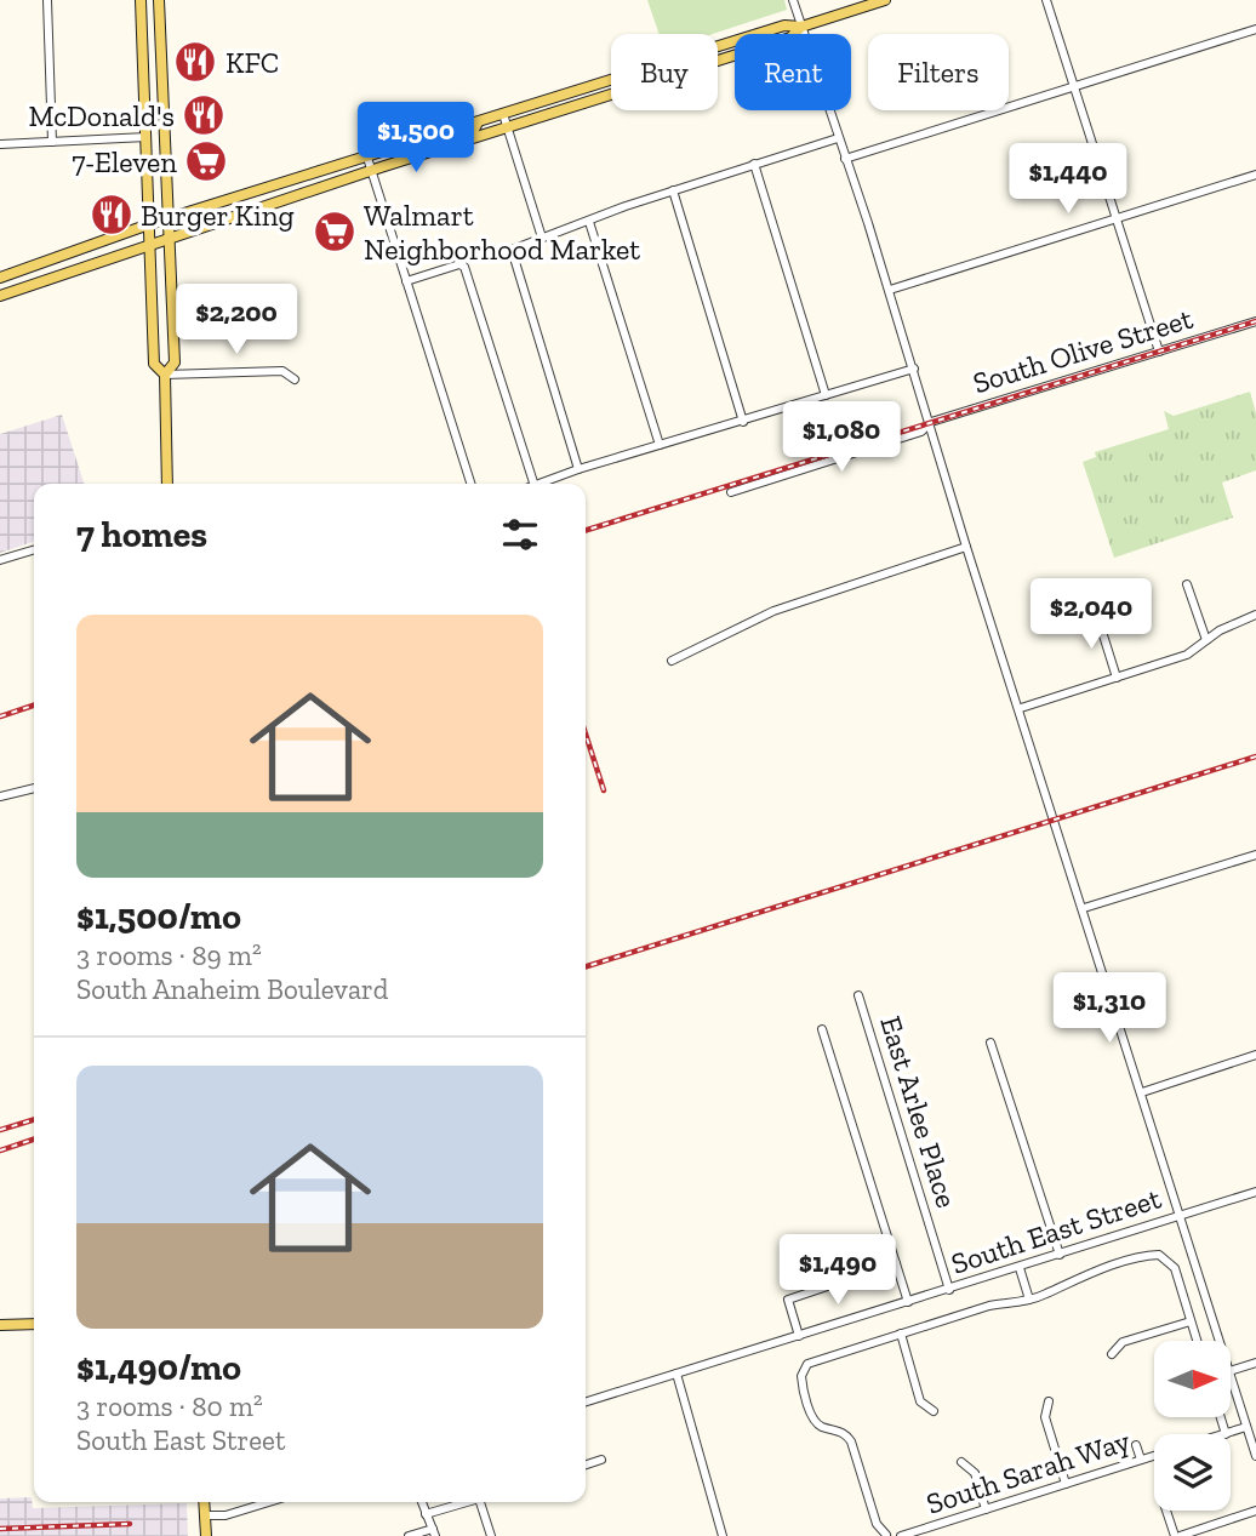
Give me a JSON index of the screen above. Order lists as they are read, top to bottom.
{
  "streets": {
    "street": [
      "South Olive Street",
      "East Arlee Place",
      "South East Street",
      "South Sarah Way"
    ]
  },
  "crossings": [
    ["East Arlee Place", "South East Street"]
  ],
  "places": {
    "restaurant": ["KFC", "McDonald's", "Burger King"],
    "supermarket": ["7-Eleven", "Walmart Neighborhood Market"]
  },
  "north": "right",
  "page": {
    "chip": ["Buy", "Rent", "Filters"],
    "price": [
      "$1,500",
      "$1,440",
      "$2,200",
      "$1,080",
      "$2,040",
      "$1,310",
      "$1,490"
    ],
    "heading": "7 homes",
    "list": [
      {
        "name": "$1,500/mo",
        "note": "3 rooms · 89 m² · South Anaheim Boulevard"
      },
      {
        "name": "$1,490/mo",
        "note": "3 rooms · 80 m² · South East Street"
      }
    ]
  }
}
